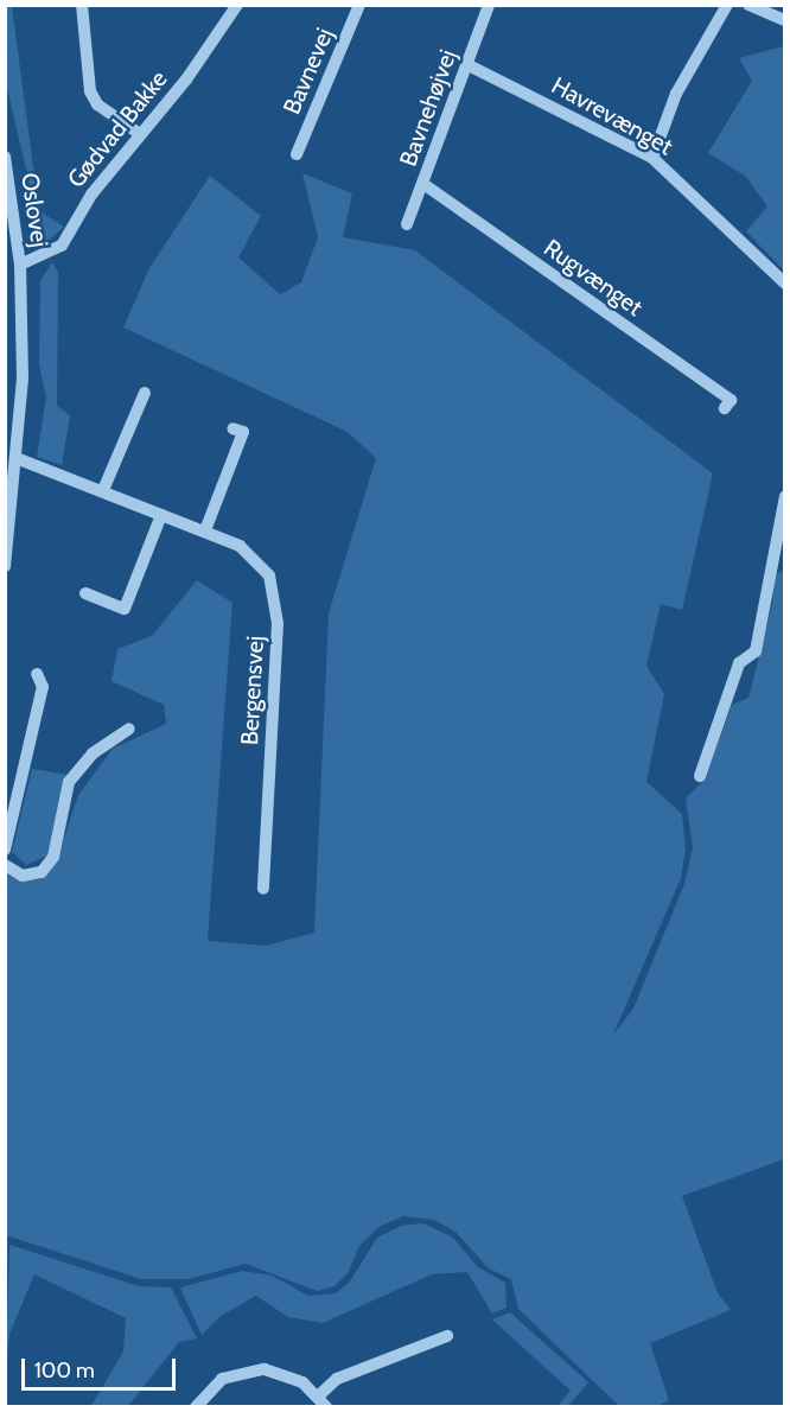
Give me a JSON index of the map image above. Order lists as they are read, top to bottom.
{
  "streets": {
    "street": [
      "Bavnevej",
      "Bavnehøjvej",
      "Havrevænget",
      "Gødvad Bakke",
      "Oslovej",
      "Rugvænget",
      "Bergensvej"
    ]
  },
  "crossings": [
    ["Bavnehøjvej", "Havrevænget"],
    ["Bavnehøjvej", "Rugvænget"],
    ["Gødvad Bakke", "Oslovej"],
    ["Oslovej", "Bergensvej"]
  ],
  "scale_bar": "100 m"
}
